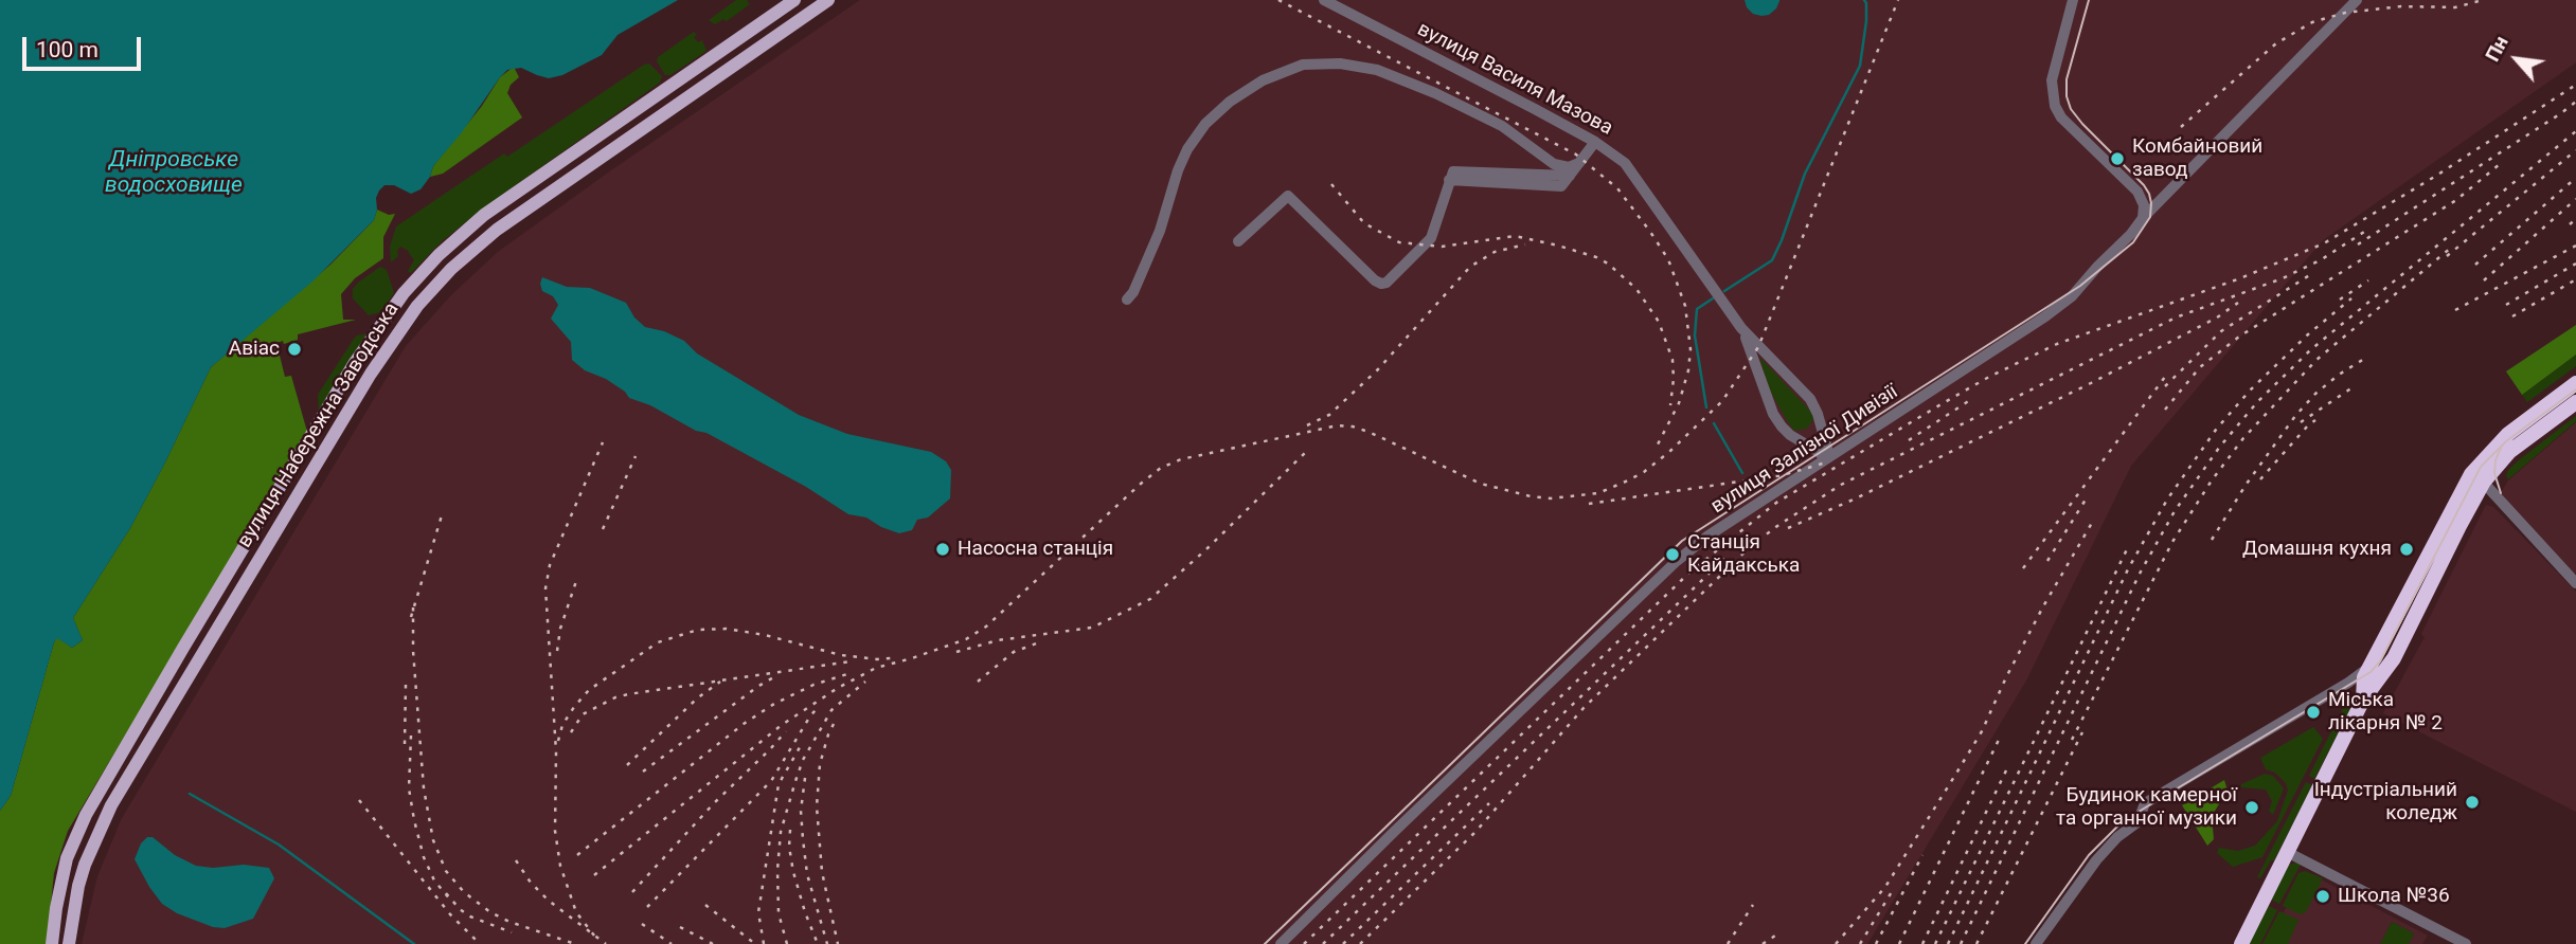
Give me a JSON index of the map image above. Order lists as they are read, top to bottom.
{
  "streets": {
    "main road": ["вулиця Набережна Заводська"],
    "street": ["вулиця Василя Мазова", "вулиця Залізної Дивізії"]
  },
  "crossings": [
    ["вулиця Василя Мазова", "вулиця Залізної Дивізії"]
  ],
  "water": ["Дніпровське водосховище"],
  "places": [
    "Комбайновий завод",
    "Авіас",
    "Насосна станція",
    "Домашня кухня",
    "Станція Кайдакська",
    "Міська лікарня № 2",
    "Індустріальний коледж",
    "Будинок камерної та органної музики",
    "Школа №36"
  ],
  "scale_bar": "100 m",
  "north": "top left"
}
